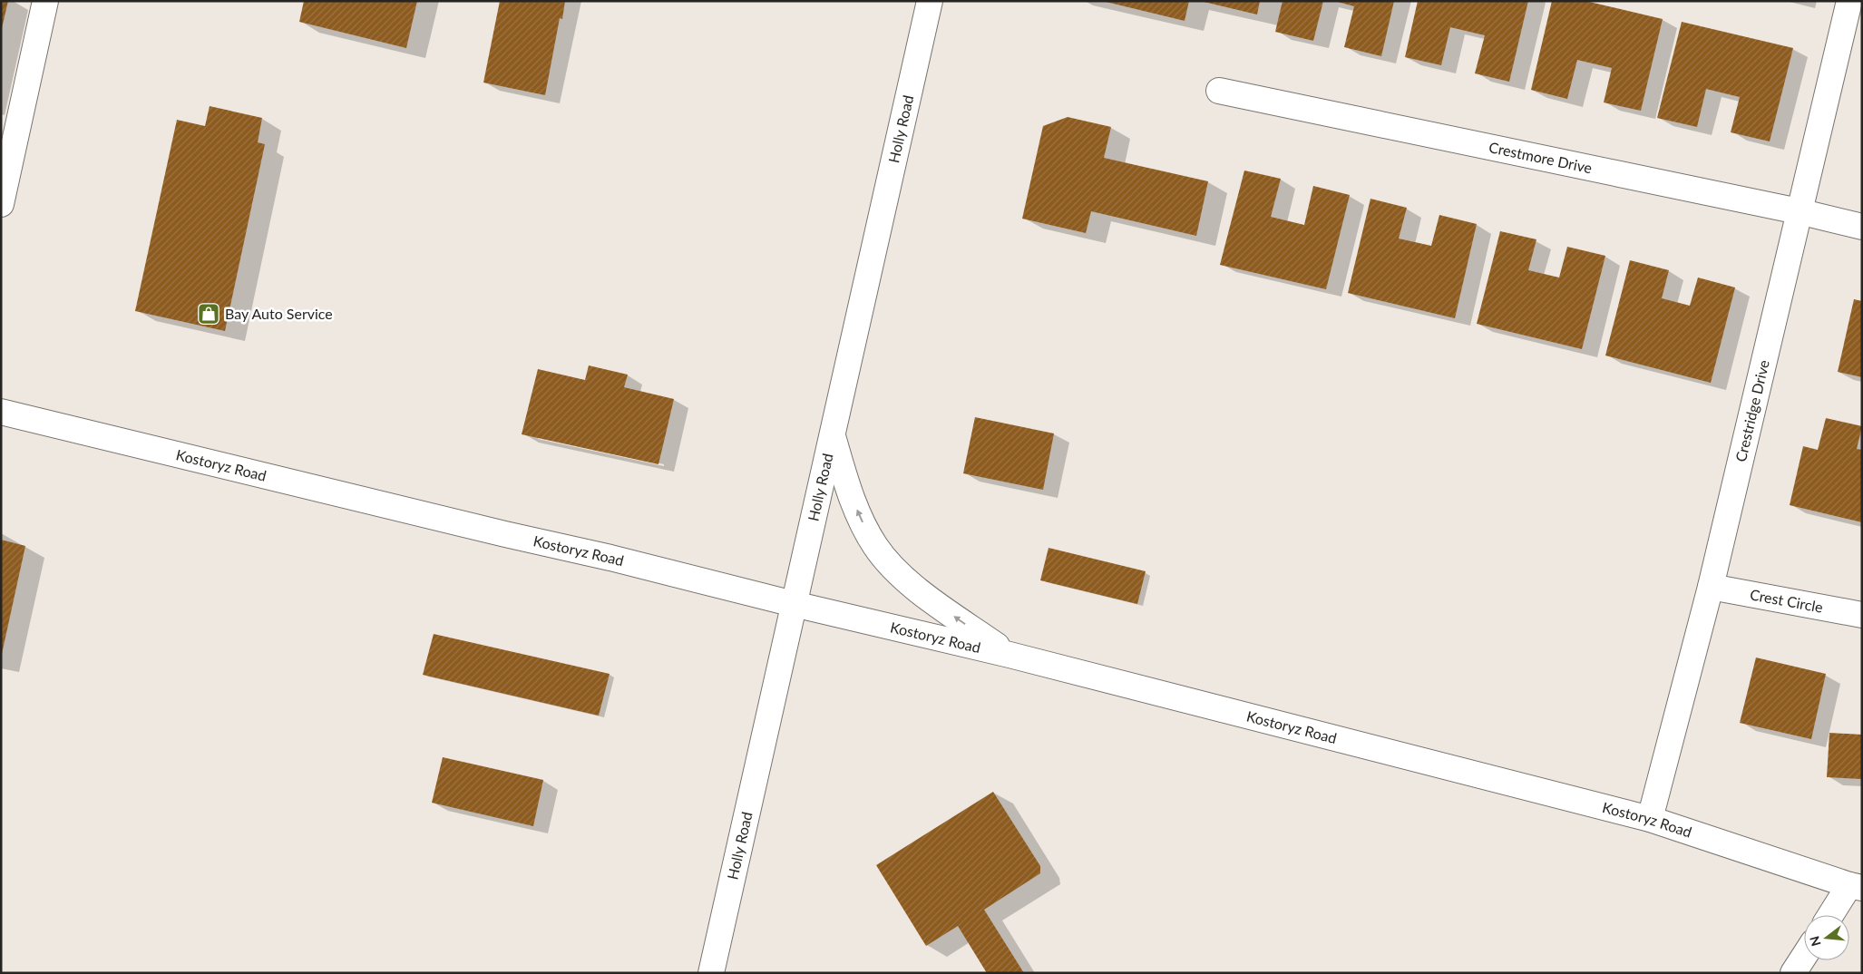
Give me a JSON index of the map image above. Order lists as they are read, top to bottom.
{
  "streets": {
    "main road": [
      "Holly Road",
      "Crestmore Drive",
      "Crestridge Drive",
      "Kostoryz Road",
      "Crest Circle"
    ]
  },
  "crossings": [
    ["Holly Road", "Kostoryz Road"],
    ["Crestmore Drive", "Crestridge Drive"],
    ["Crestridge Drive", "Kostoryz Road"],
    ["Crestridge Drive", "Crest Circle"]
  ],
  "places": {
    "shop": ["Bay Auto Service"]
  },
  "north": "left"
}
